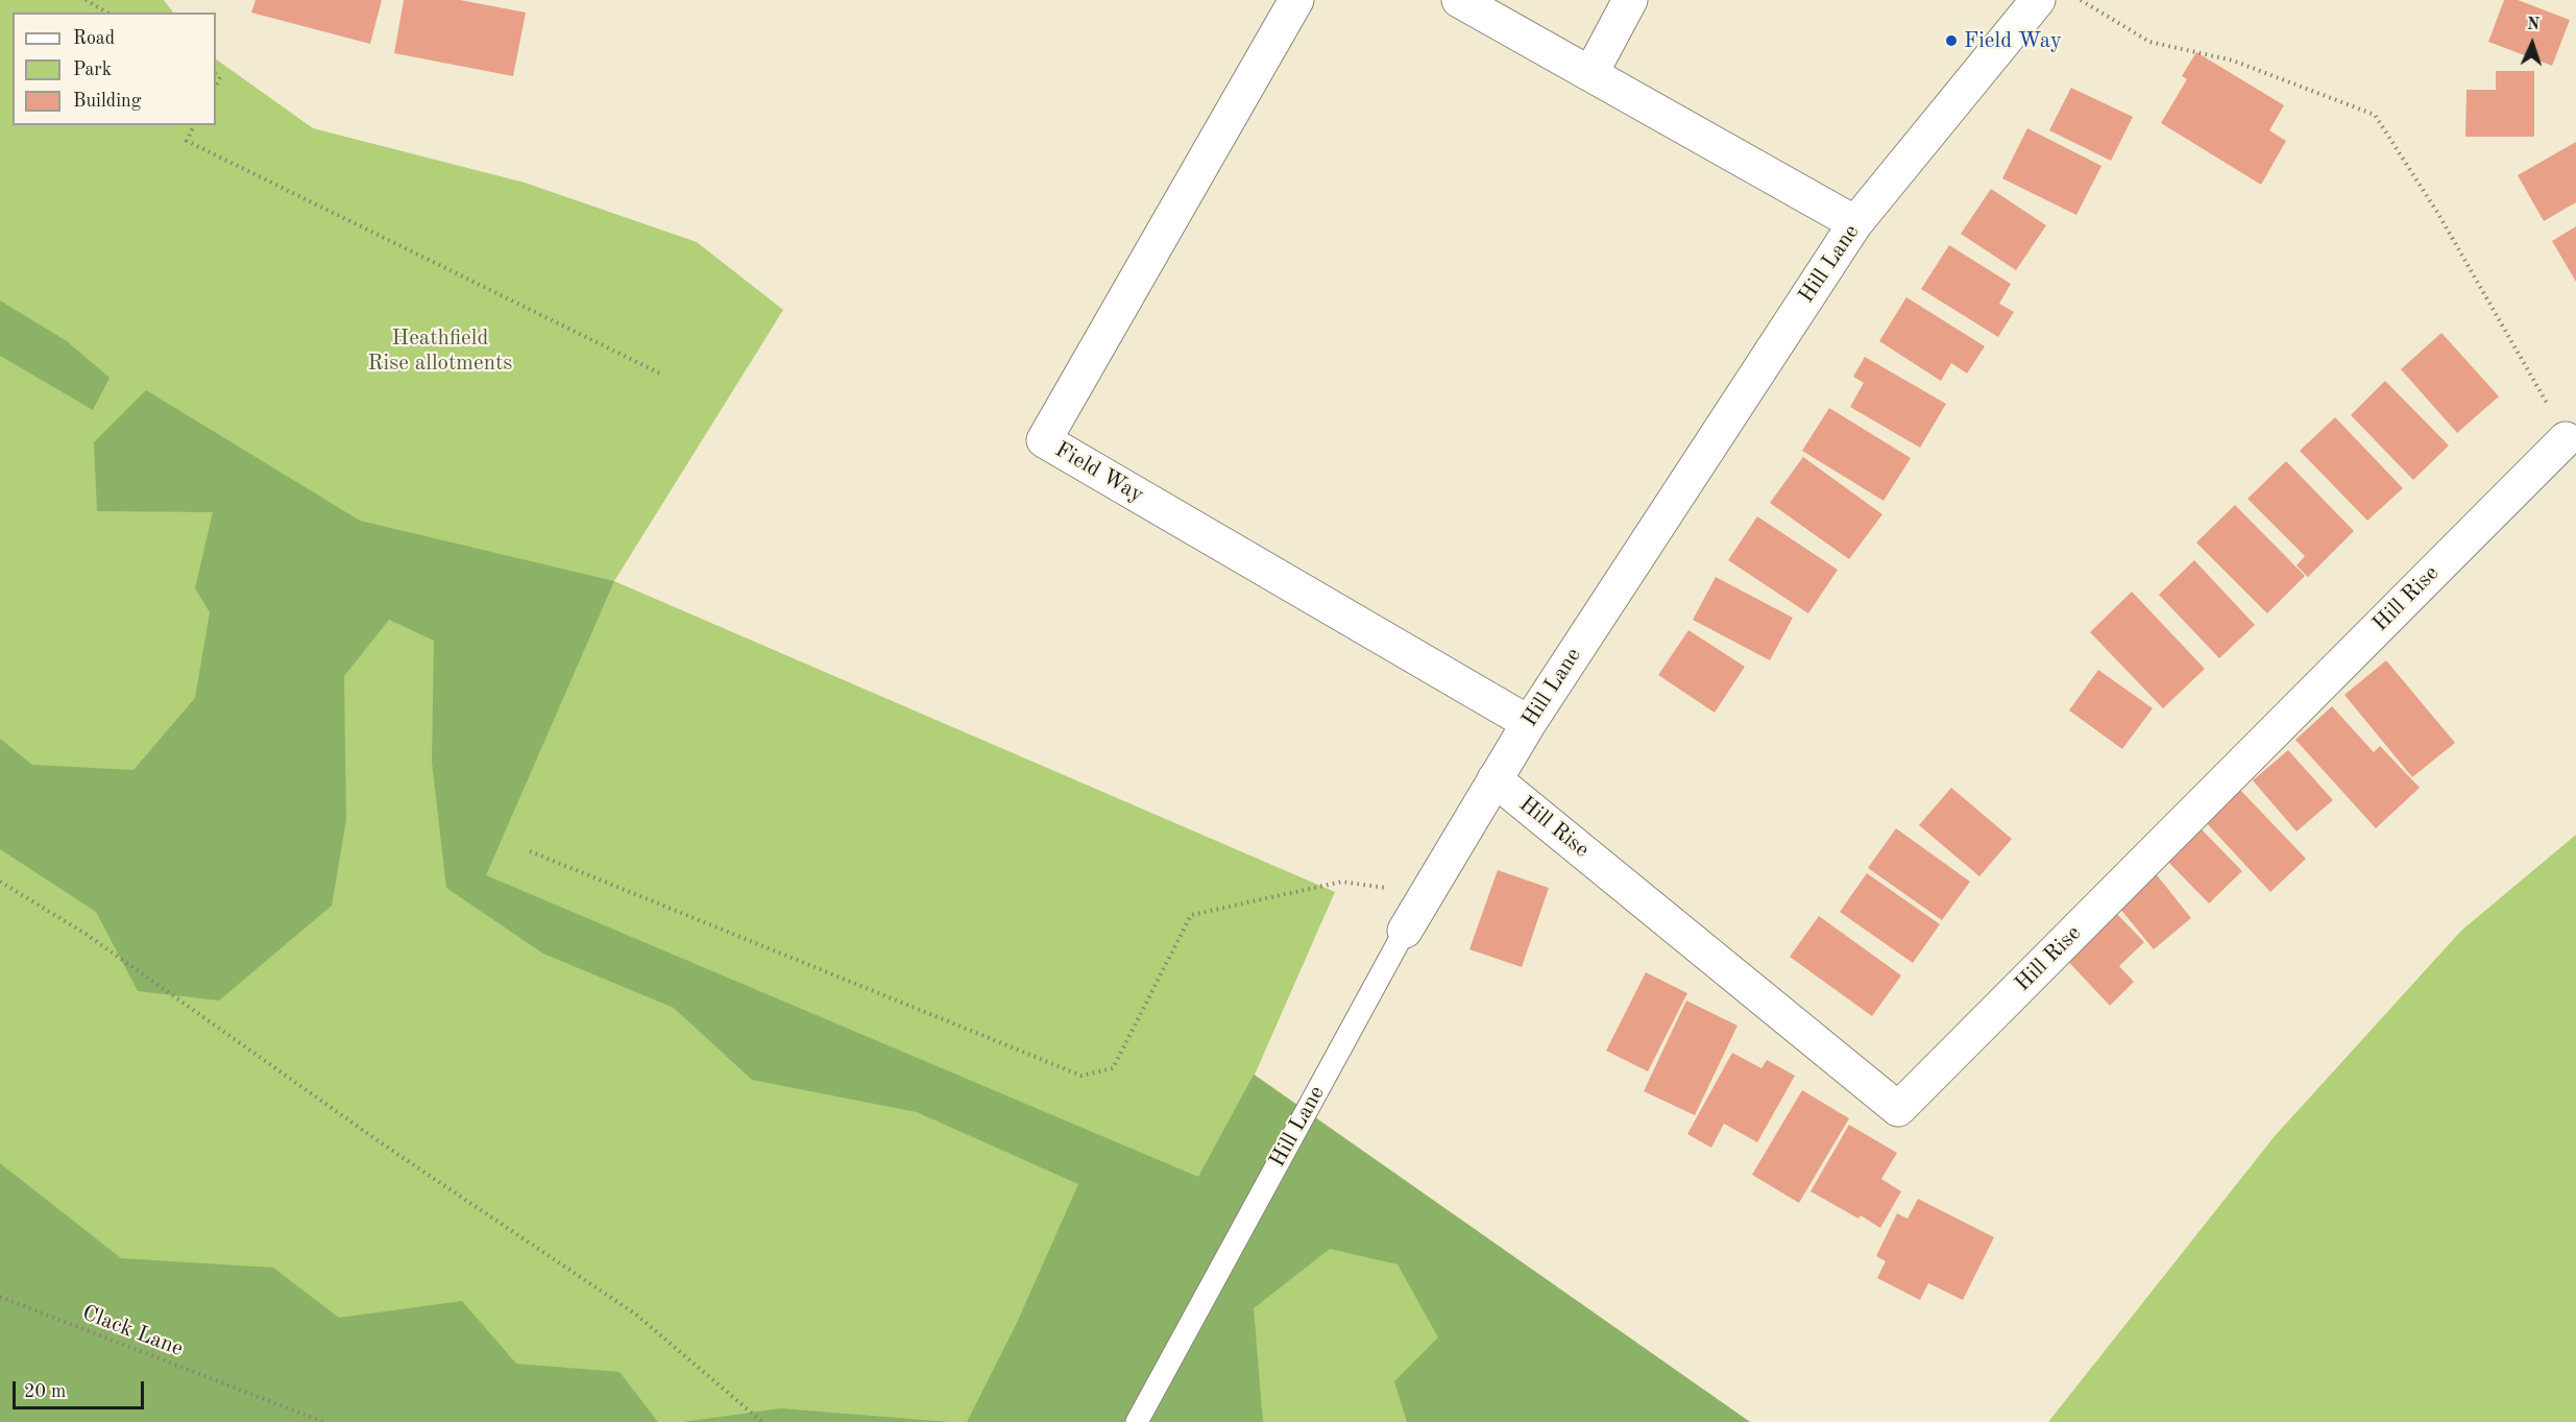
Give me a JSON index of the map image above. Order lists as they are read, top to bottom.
{
  "streets": {
    "street": ["Hill Lane", "Field Way", "Hill Rise"],
    "path": ["Clack Lane"]
  },
  "crossings": [
    ["Hill Lane", "Field Way"],
    ["Hill Lane", "Hill Rise"]
  ],
  "parks": ["Heathfield Rise allotments"],
  "places": ["Field Way"],
  "legend": ["Road", "Park", "Building"],
  "scale_bar": "20 m",
  "north": "top"
}
